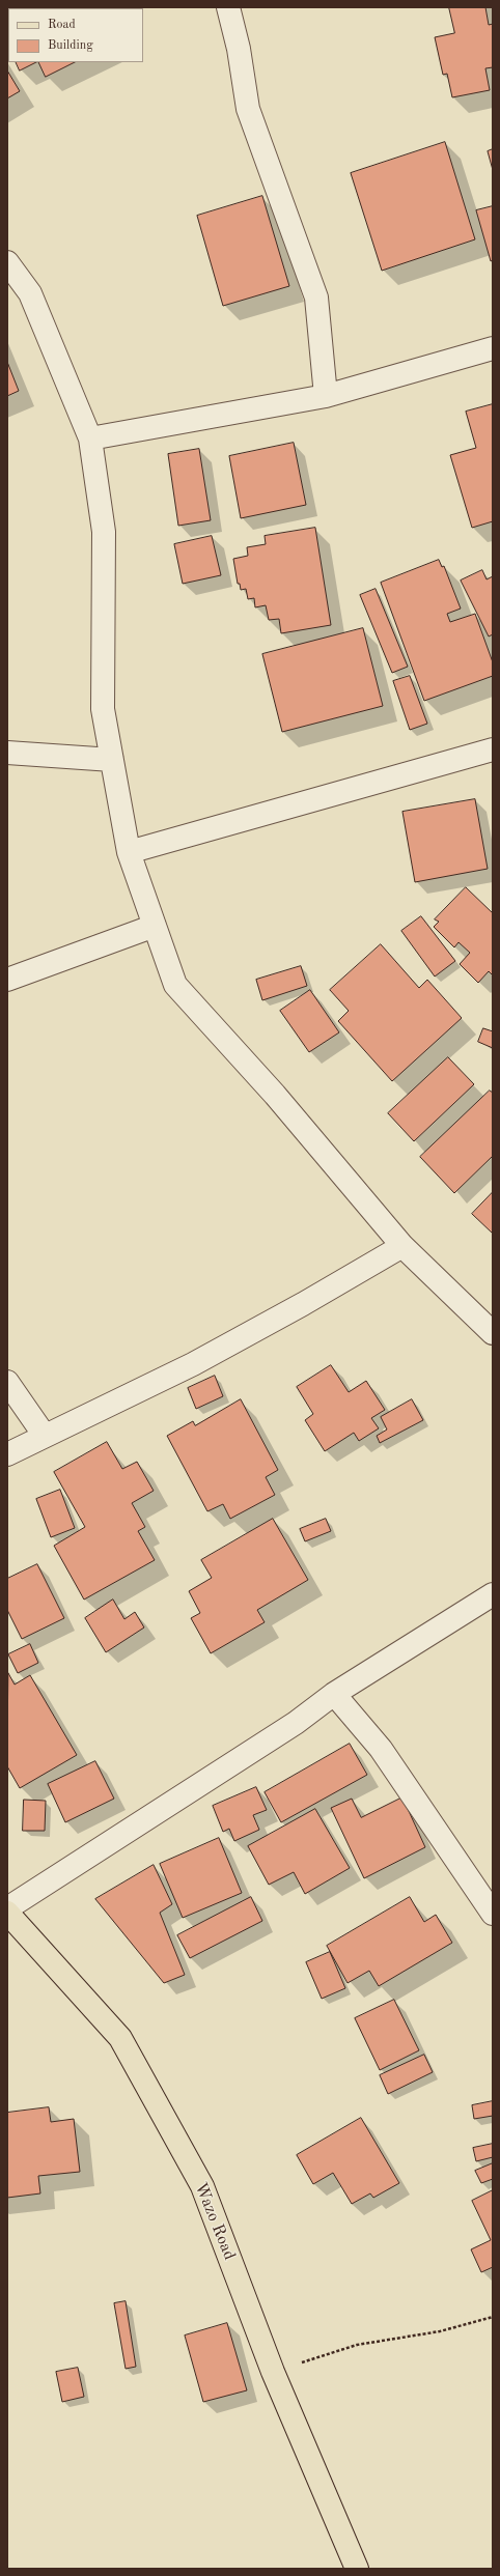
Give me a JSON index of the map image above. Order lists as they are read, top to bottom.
{
  "streets": {
    "main road": ["Wazo Road"]
  },
  "legend": ["Road", "Building"]
}
